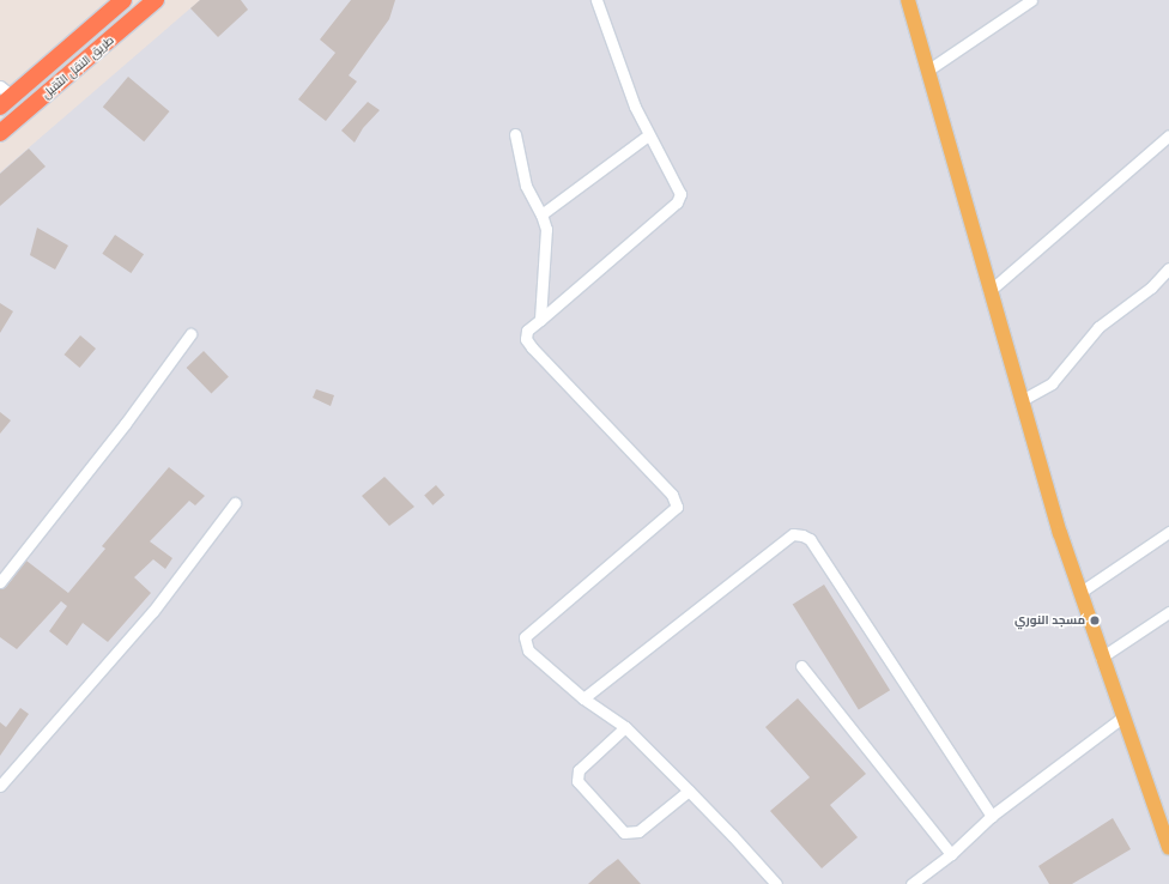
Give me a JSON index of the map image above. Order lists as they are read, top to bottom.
{
  "streets": {
    "highway": ["طريق النقل الثقيل"]
  },
  "places": ["مسجد النوري"]
}
